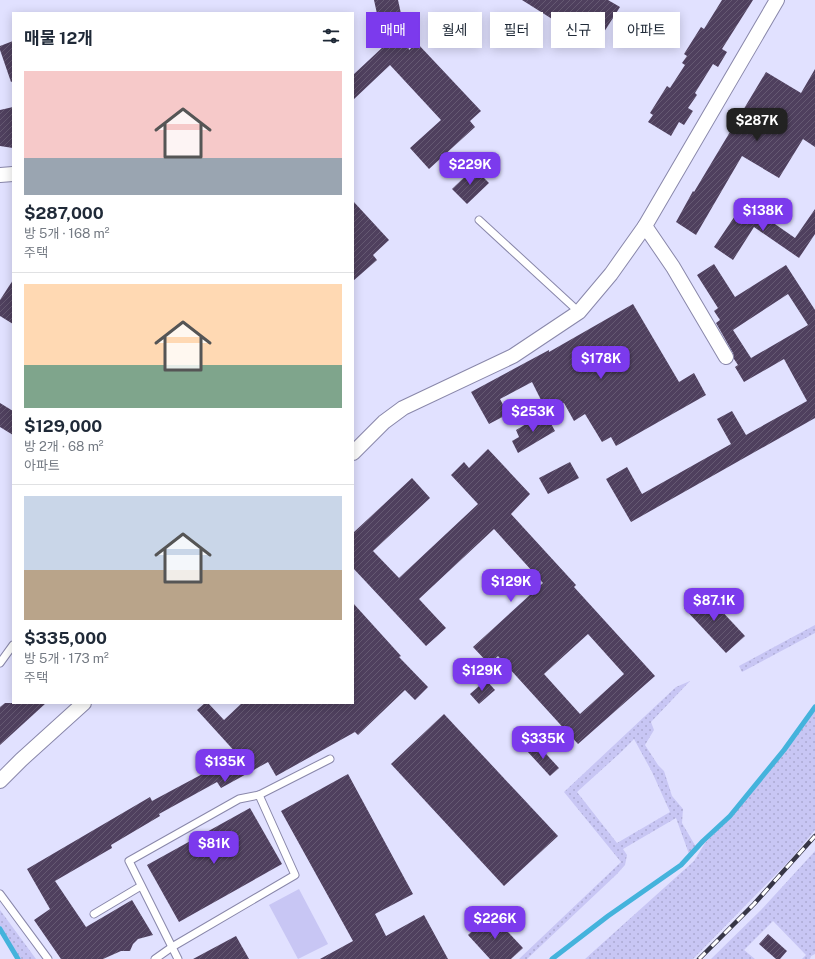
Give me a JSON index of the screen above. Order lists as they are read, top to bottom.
{
  "page": {
    "chip": [
      "매매",
      "월세",
      "필터",
      "신규",
      "아파트"
    ],
    "heading": "매물 12개",
    "list": [
      {
        "name": "$287,000",
        "note": "방 5개 · 168 m² · 주택"
      },
      {
        "name": "$129,000",
        "note": "방 2개 · 68 m² · 아파트"
      },
      {
        "name": "$335,000",
        "note": "방 5개 · 173 m² · 주택"
      }
    ],
    "price": [
      "$287K",
      "$229K",
      "$138K",
      "$178K",
      "$253K",
      "$129K",
      "$87.1K",
      "$129K",
      "$335K",
      "$135K",
      "$81K",
      "$226K"
    ]
  }
}
